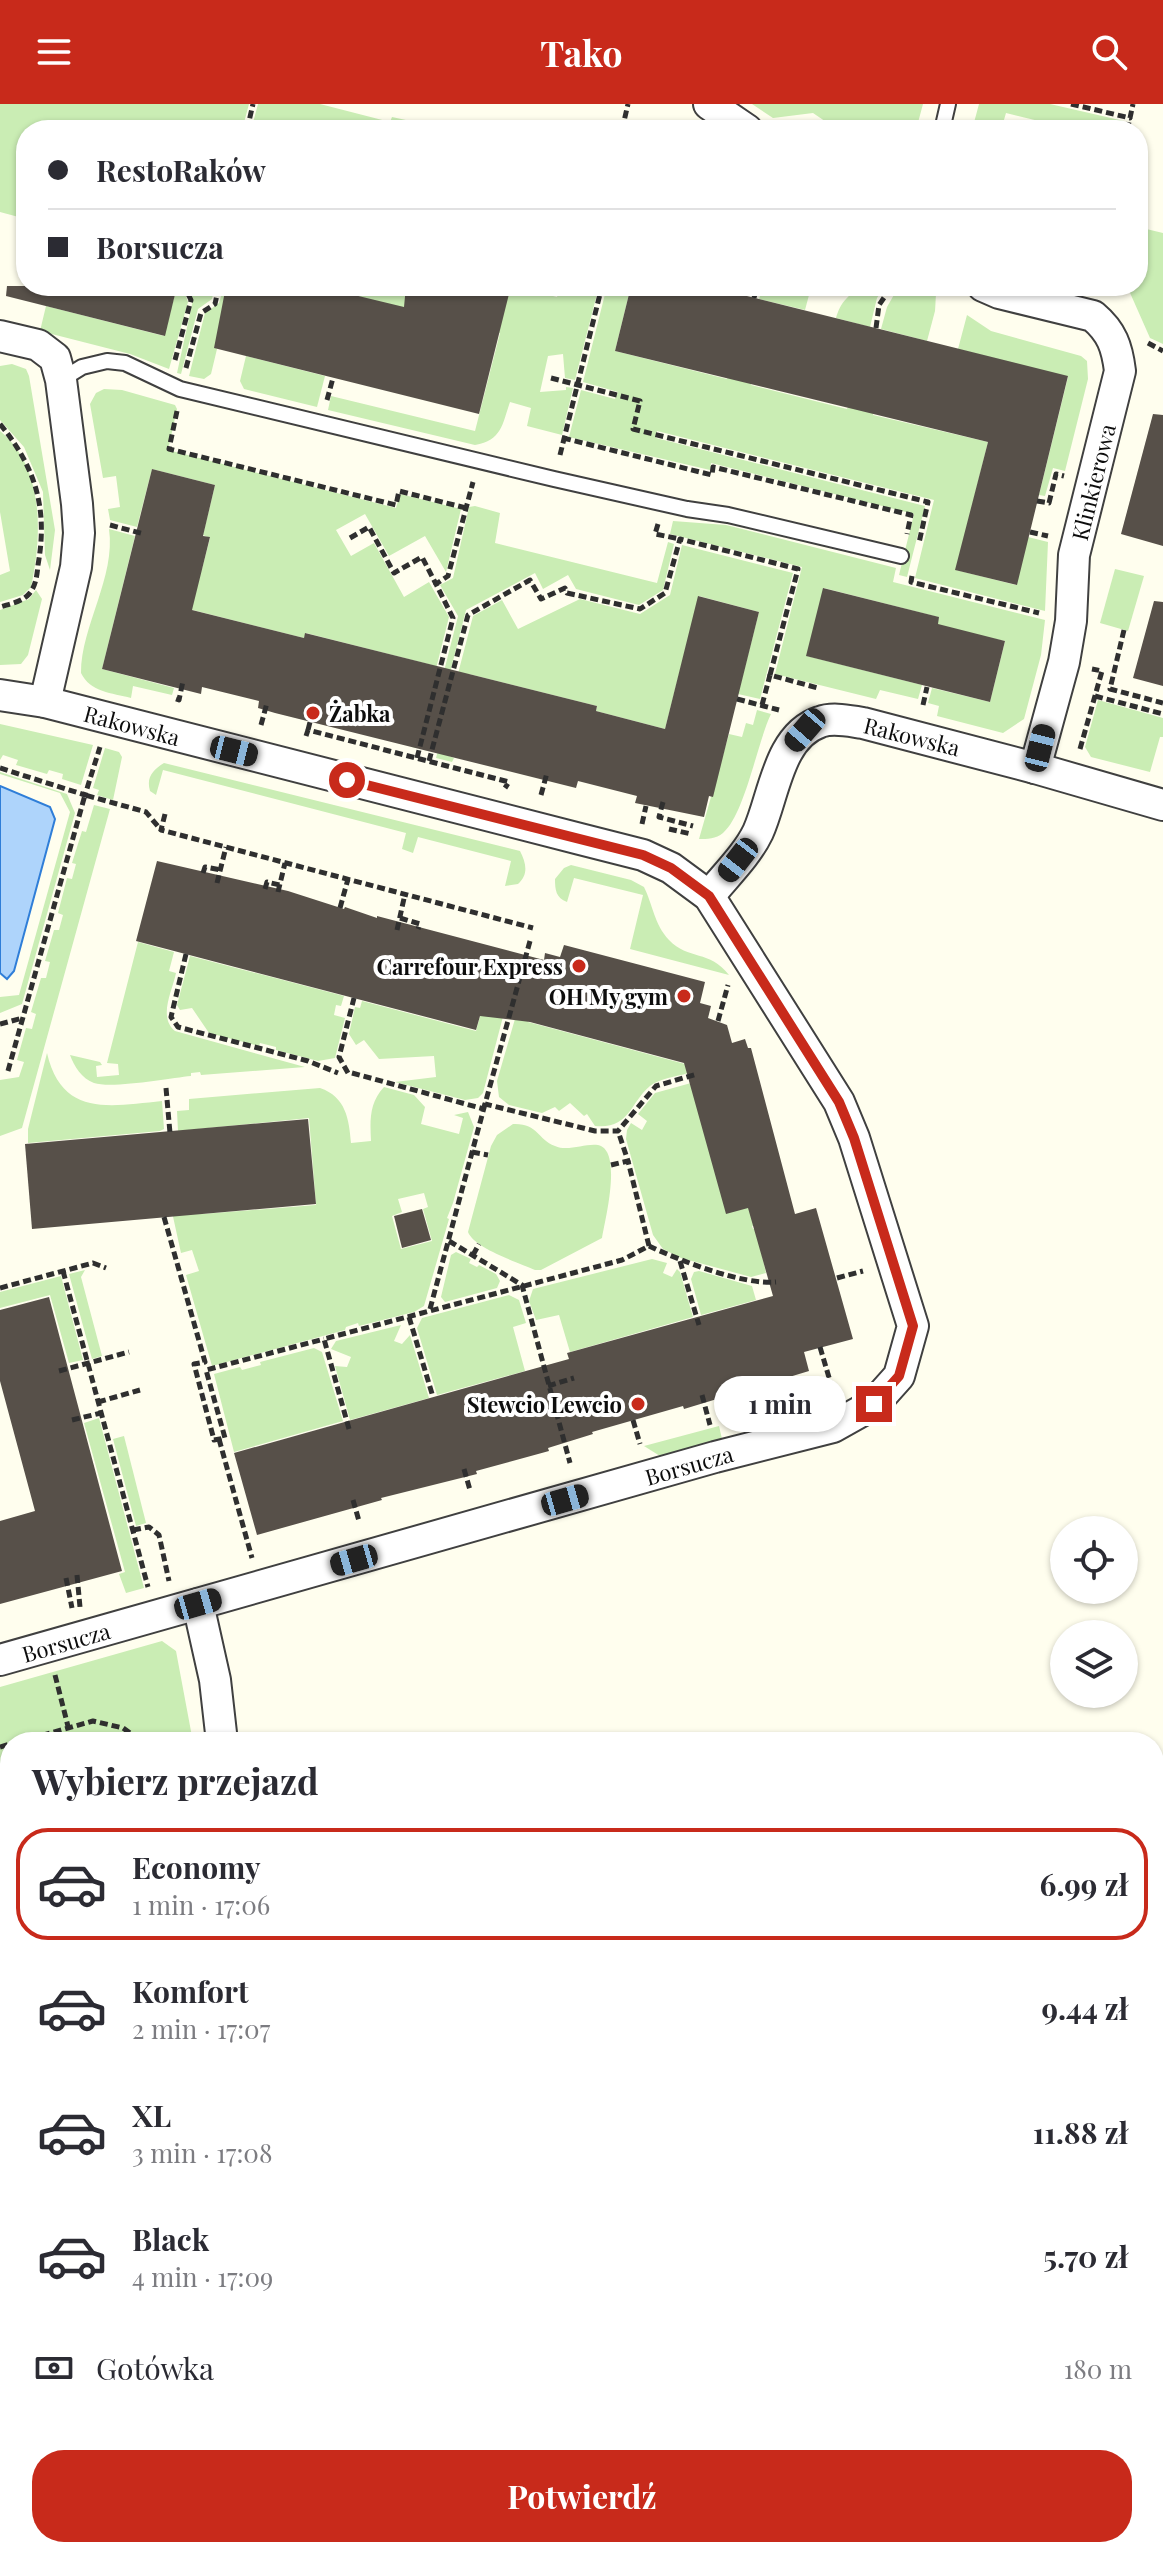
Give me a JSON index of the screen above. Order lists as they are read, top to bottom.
{
  "streets": {
    "street": ["Klinkierowa", "Rakowska", "Borsucza"]
  },
  "crossings": [
    ["Klinkierowa", "Rakowska"],
    ["Rakowska", "Borsucza"]
  ],
  "places": [
    "Żabka",
    "Carrefour Express",
    "OH My gym",
    "Stewcio Lewcio"
  ],
  "page": {
    "header": "Tako",
    "banner": ["RestoRaków", "Borsucza"],
    "bubble": "1 min",
    "heading": "Wybierz przejazd",
    "list": [
      {
        "name": "Economy",
        "note": "1 min · 17:06",
        "value": "6.99 zł"
      },
      {
        "name": "Komfort",
        "note": "2 min · 17:07",
        "value": "9.44 zł"
      },
      {
        "name": "XL",
        "note": "3 min · 17:08",
        "value": "11.88 zł"
      },
      {
        "name": "Black",
        "note": "4 min · 17:09",
        "value": "5.70 zł"
      }
    ],
    "pay": ["Gotówka", "180 m"],
    "buttons": "Potwierdź"
  }
}
